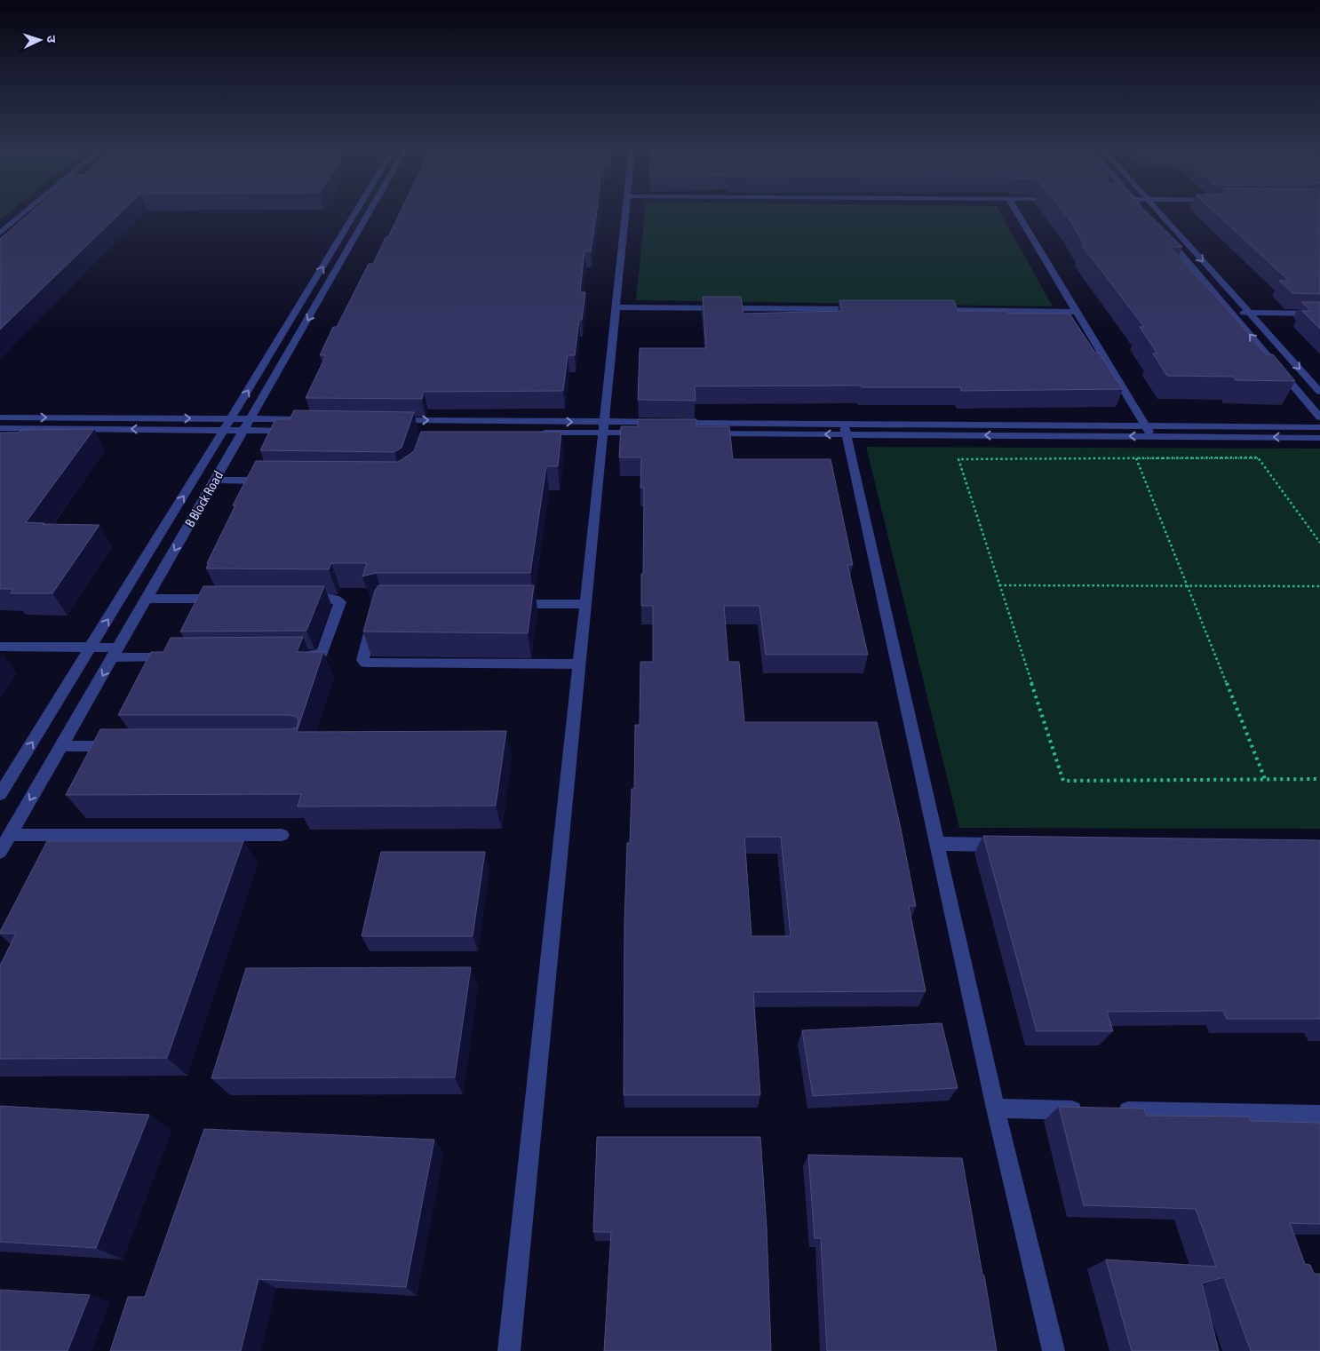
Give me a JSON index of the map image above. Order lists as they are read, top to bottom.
{
  "streets": {
    "street": ["B Block Road"]
  },
  "north": "right"
}
